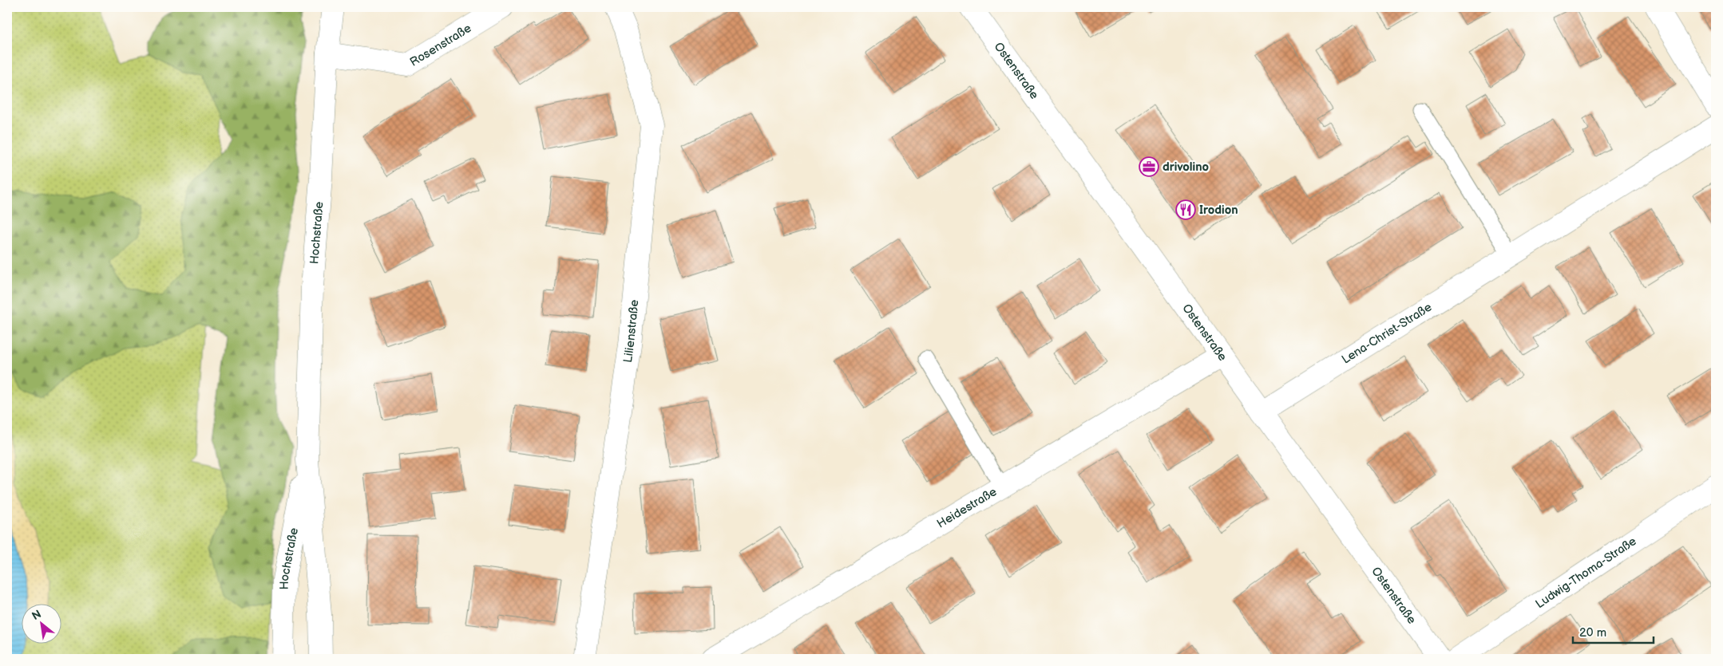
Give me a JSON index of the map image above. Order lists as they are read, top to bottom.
{
  "streets": {
    "street": [
      "Rosenstraße",
      "Ostenstraße",
      "Hochstraße",
      "Lilienstraße",
      "Lena-Christ-Straße",
      "Heidestraße",
      "Ludwig-Thoma-Straße"
    ]
  },
  "crossings": [
    ["Rosenstraße", "Hochstraße"],
    ["Ostenstraße", "Lena-Christ-Straße"],
    ["Ostenstraße", "Heidestraße"]
  ],
  "places": {
    "office": ["drivolino"],
    "restaurant": ["Irodion"]
  },
  "scale_bar": "20 m",
  "north": "top left"
}
